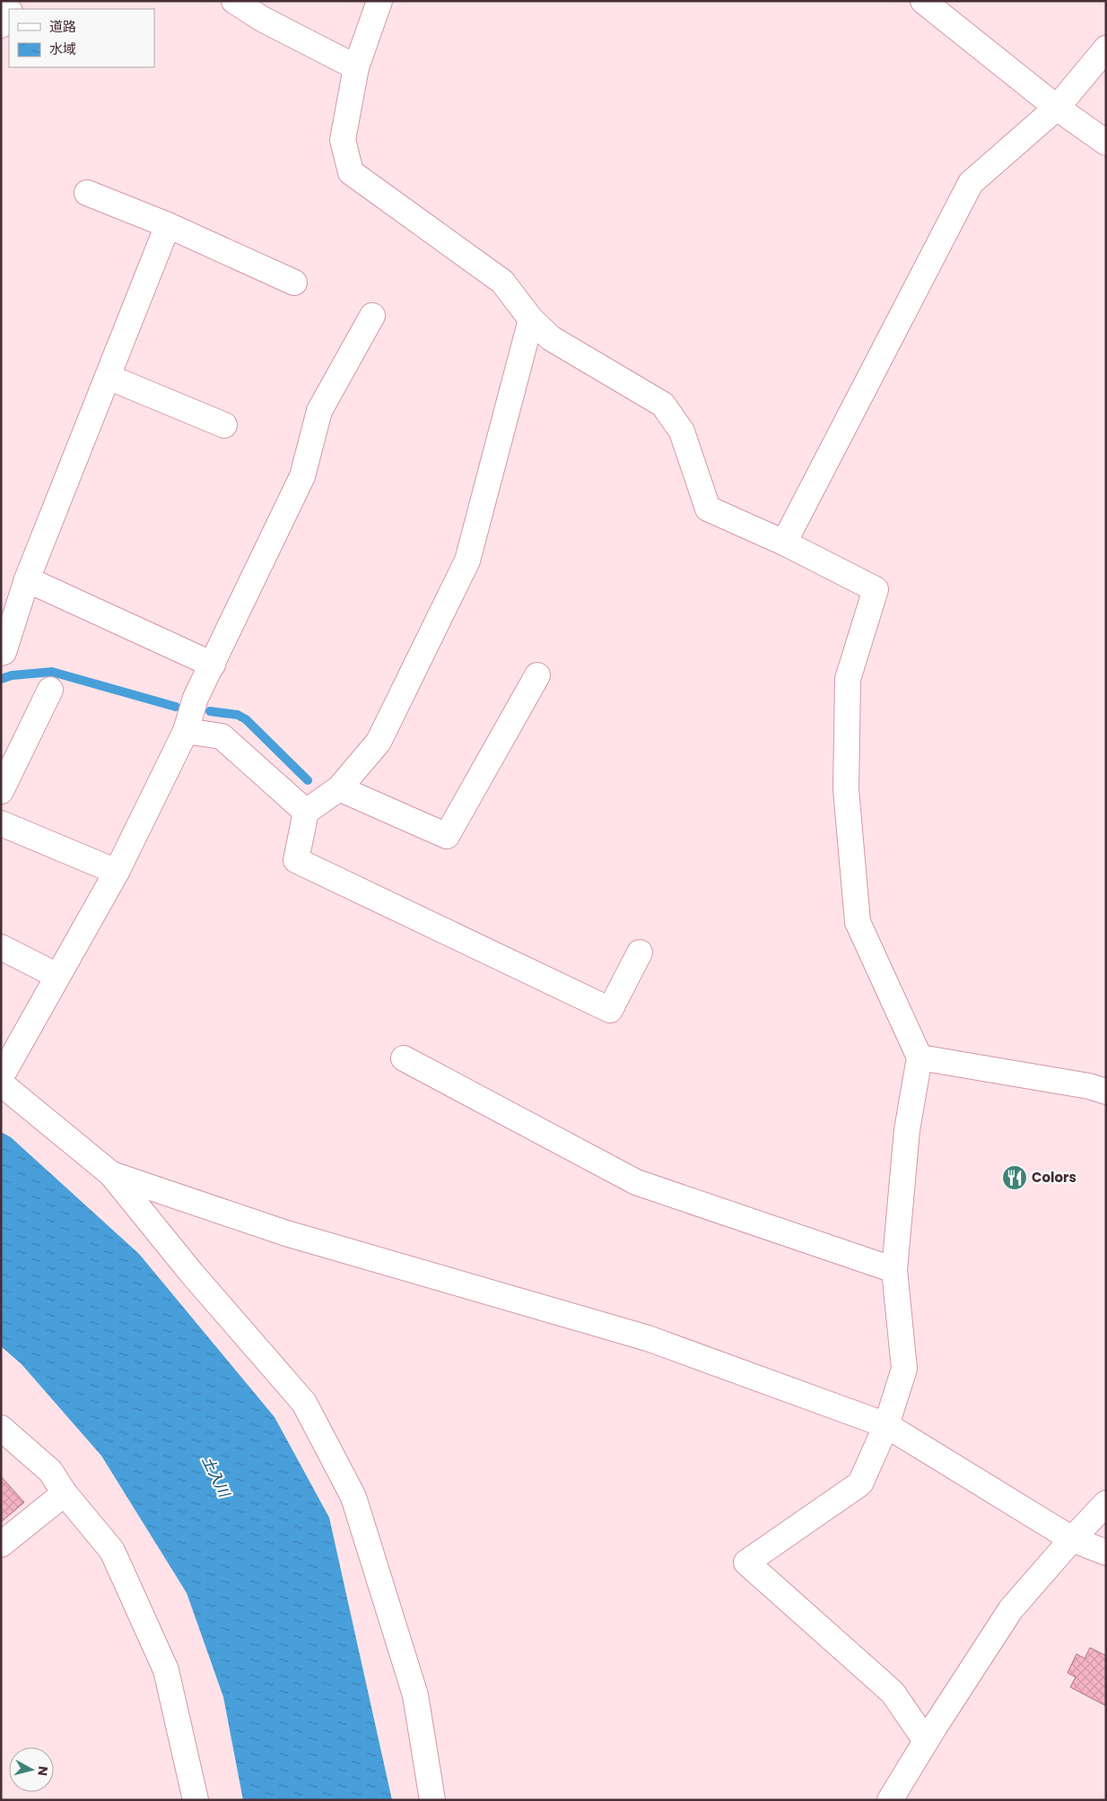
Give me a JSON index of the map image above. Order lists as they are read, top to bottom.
{
  "water": ["土入川"],
  "places": {
    "restaurant": ["Colors"]
  },
  "legend": ["道路", "水域"],
  "north": "right"
}
